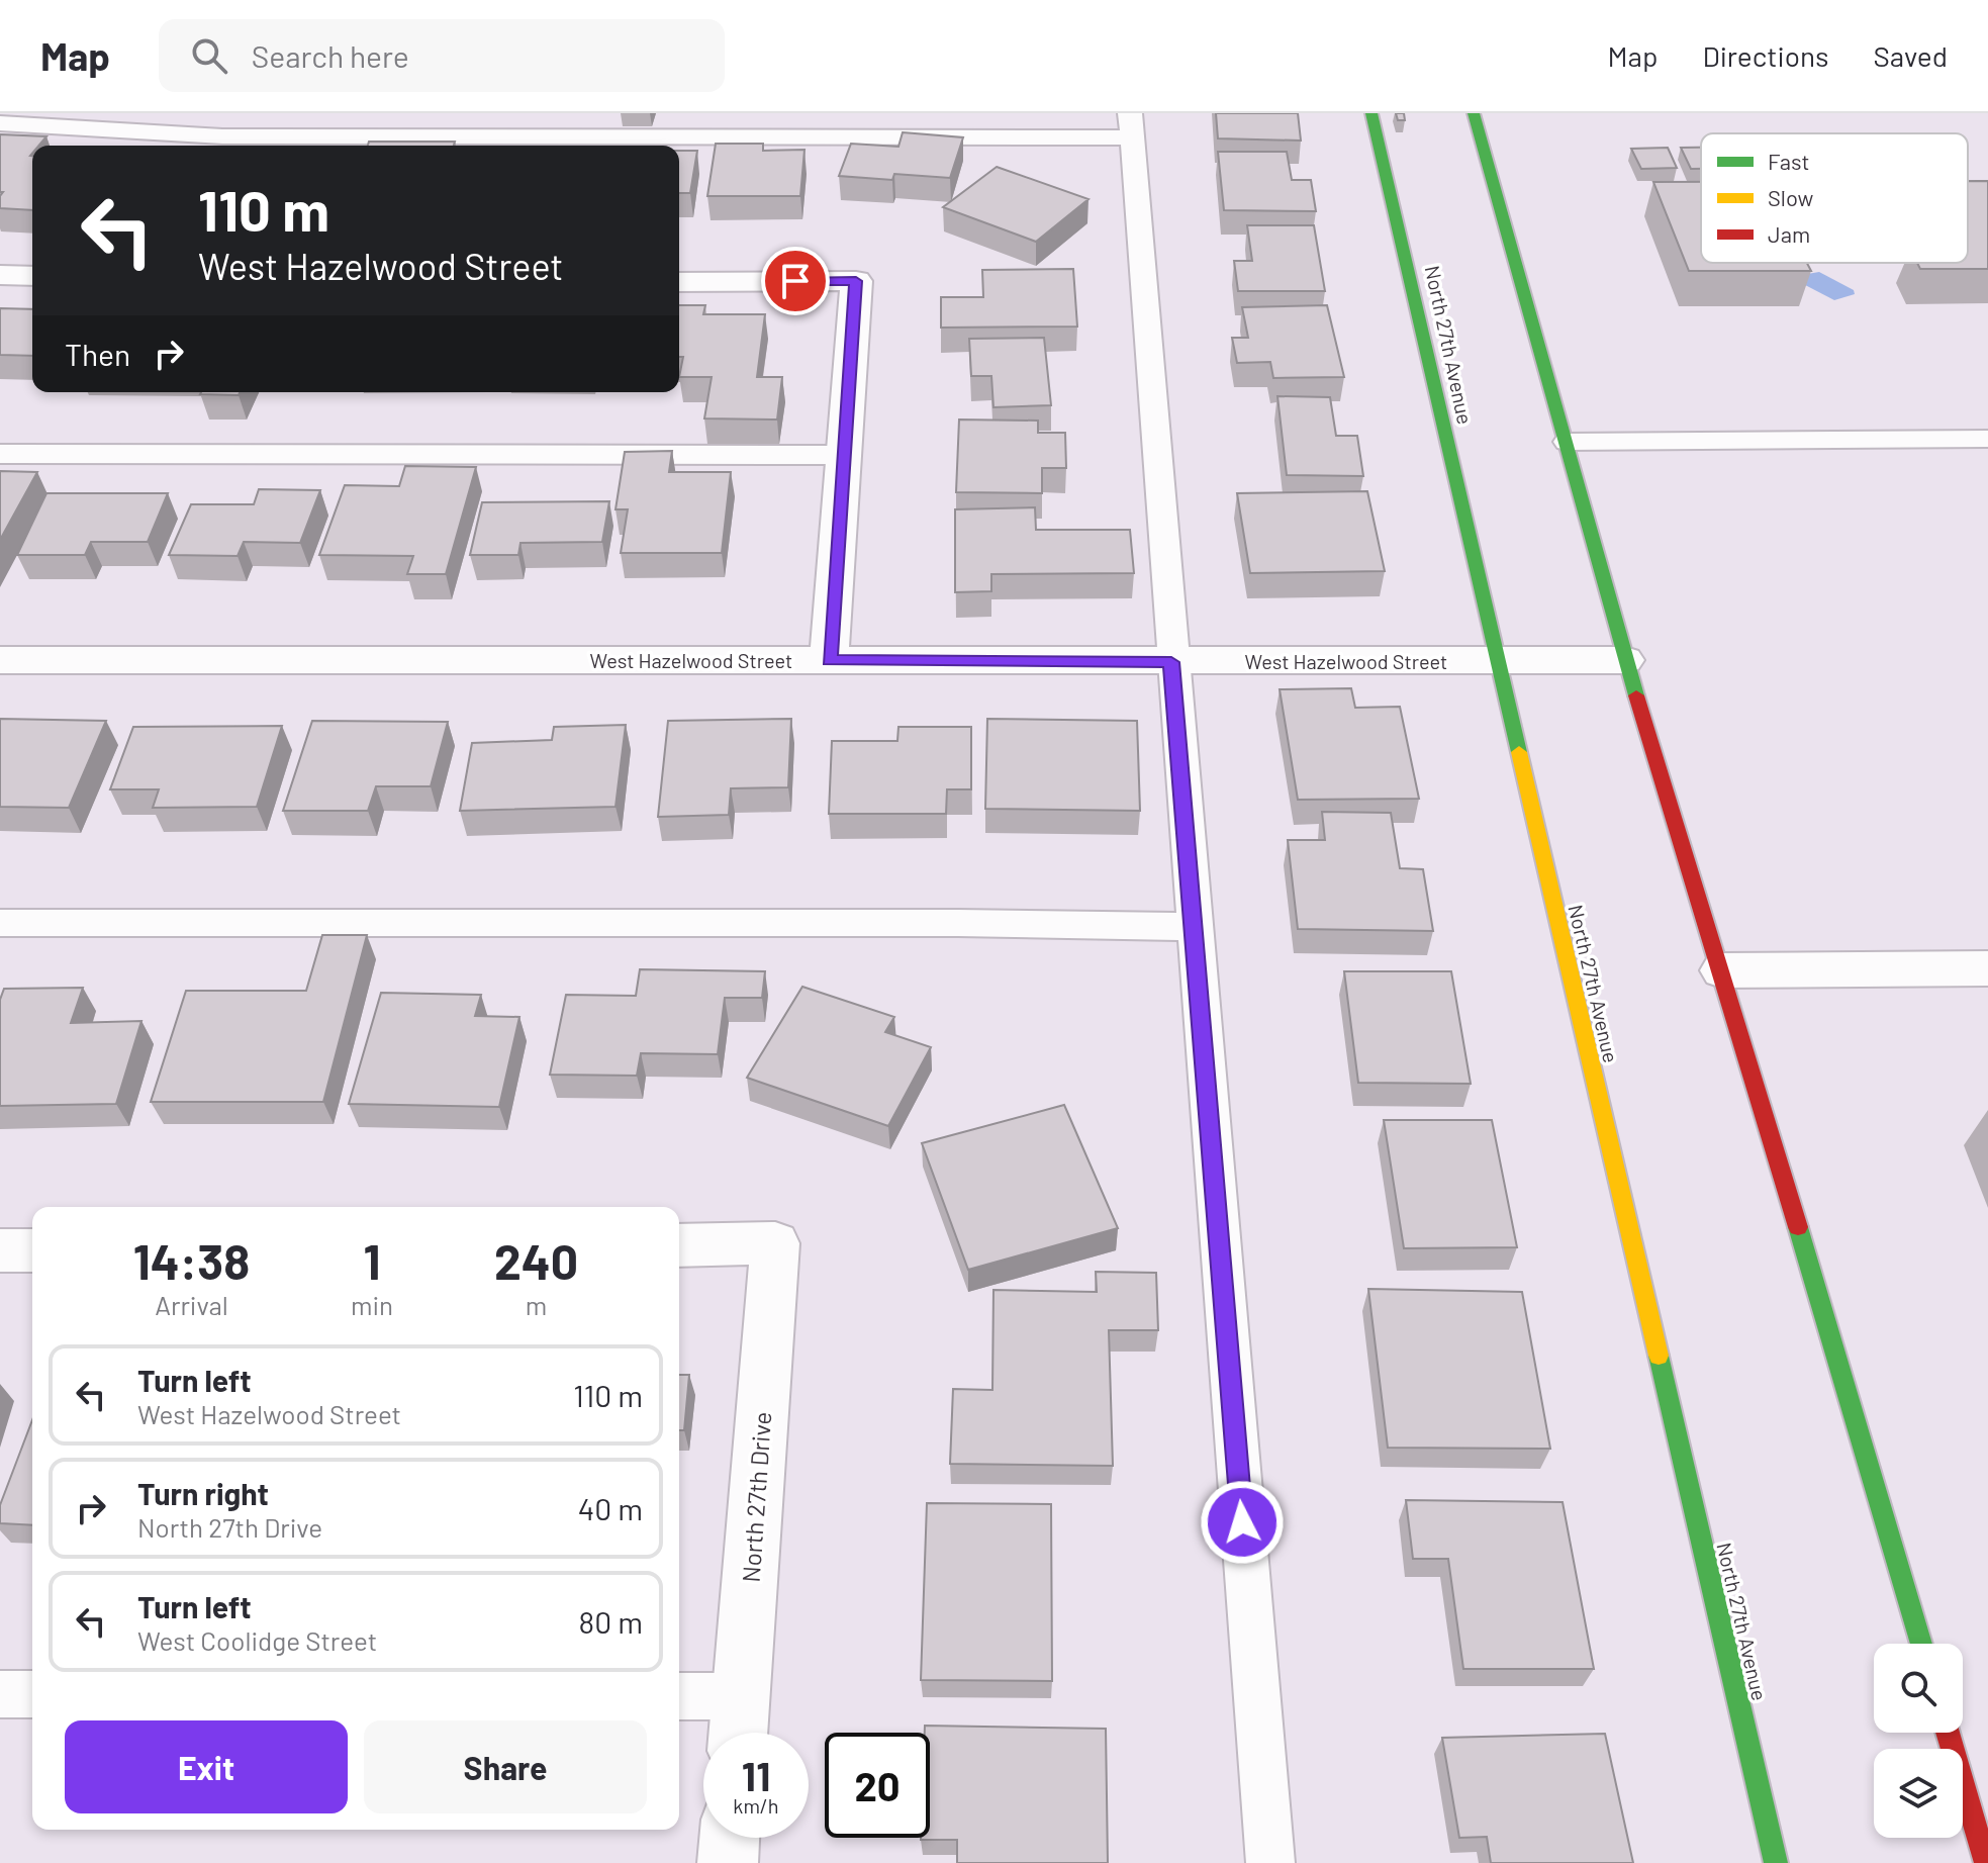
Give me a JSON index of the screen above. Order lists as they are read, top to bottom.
{
  "streets": {
    "street": ["North 27th Avenue", "West Hazelwood Street", "North 27th Drive"]
  },
  "crossings": [
    ["North 27th Avenue", "West Hazelwood Street"]
  ],
  "legend": ["Fast", "Slow", "Jam"],
  "page": {
    "header": "Map",
    "search": "Search here",
    "nav": ["Map", "Directions", "Saved"],
    "turn": ["110 m", "West Hazelwood Street"],
    "then": "Then",
    "eta": [
      "14:38",
      "Arrival",
      "1",
      "min",
      "240",
      "m"
    ],
    "list": [
      {
        "name": "Turn left",
        "note": "West Hazelwood Street",
        "value": "110 m"
      },
      {
        "name": "Turn right",
        "note": "North 27th Drive",
        "value": "40 m"
      },
      {
        "name": "Turn left",
        "note": "West Coolidge Street",
        "value": "80 m"
      }
    ],
    "buttons": ["Exit", "Share"],
    "speed": "11 km/h",
    "limit": "20"
  }
}
